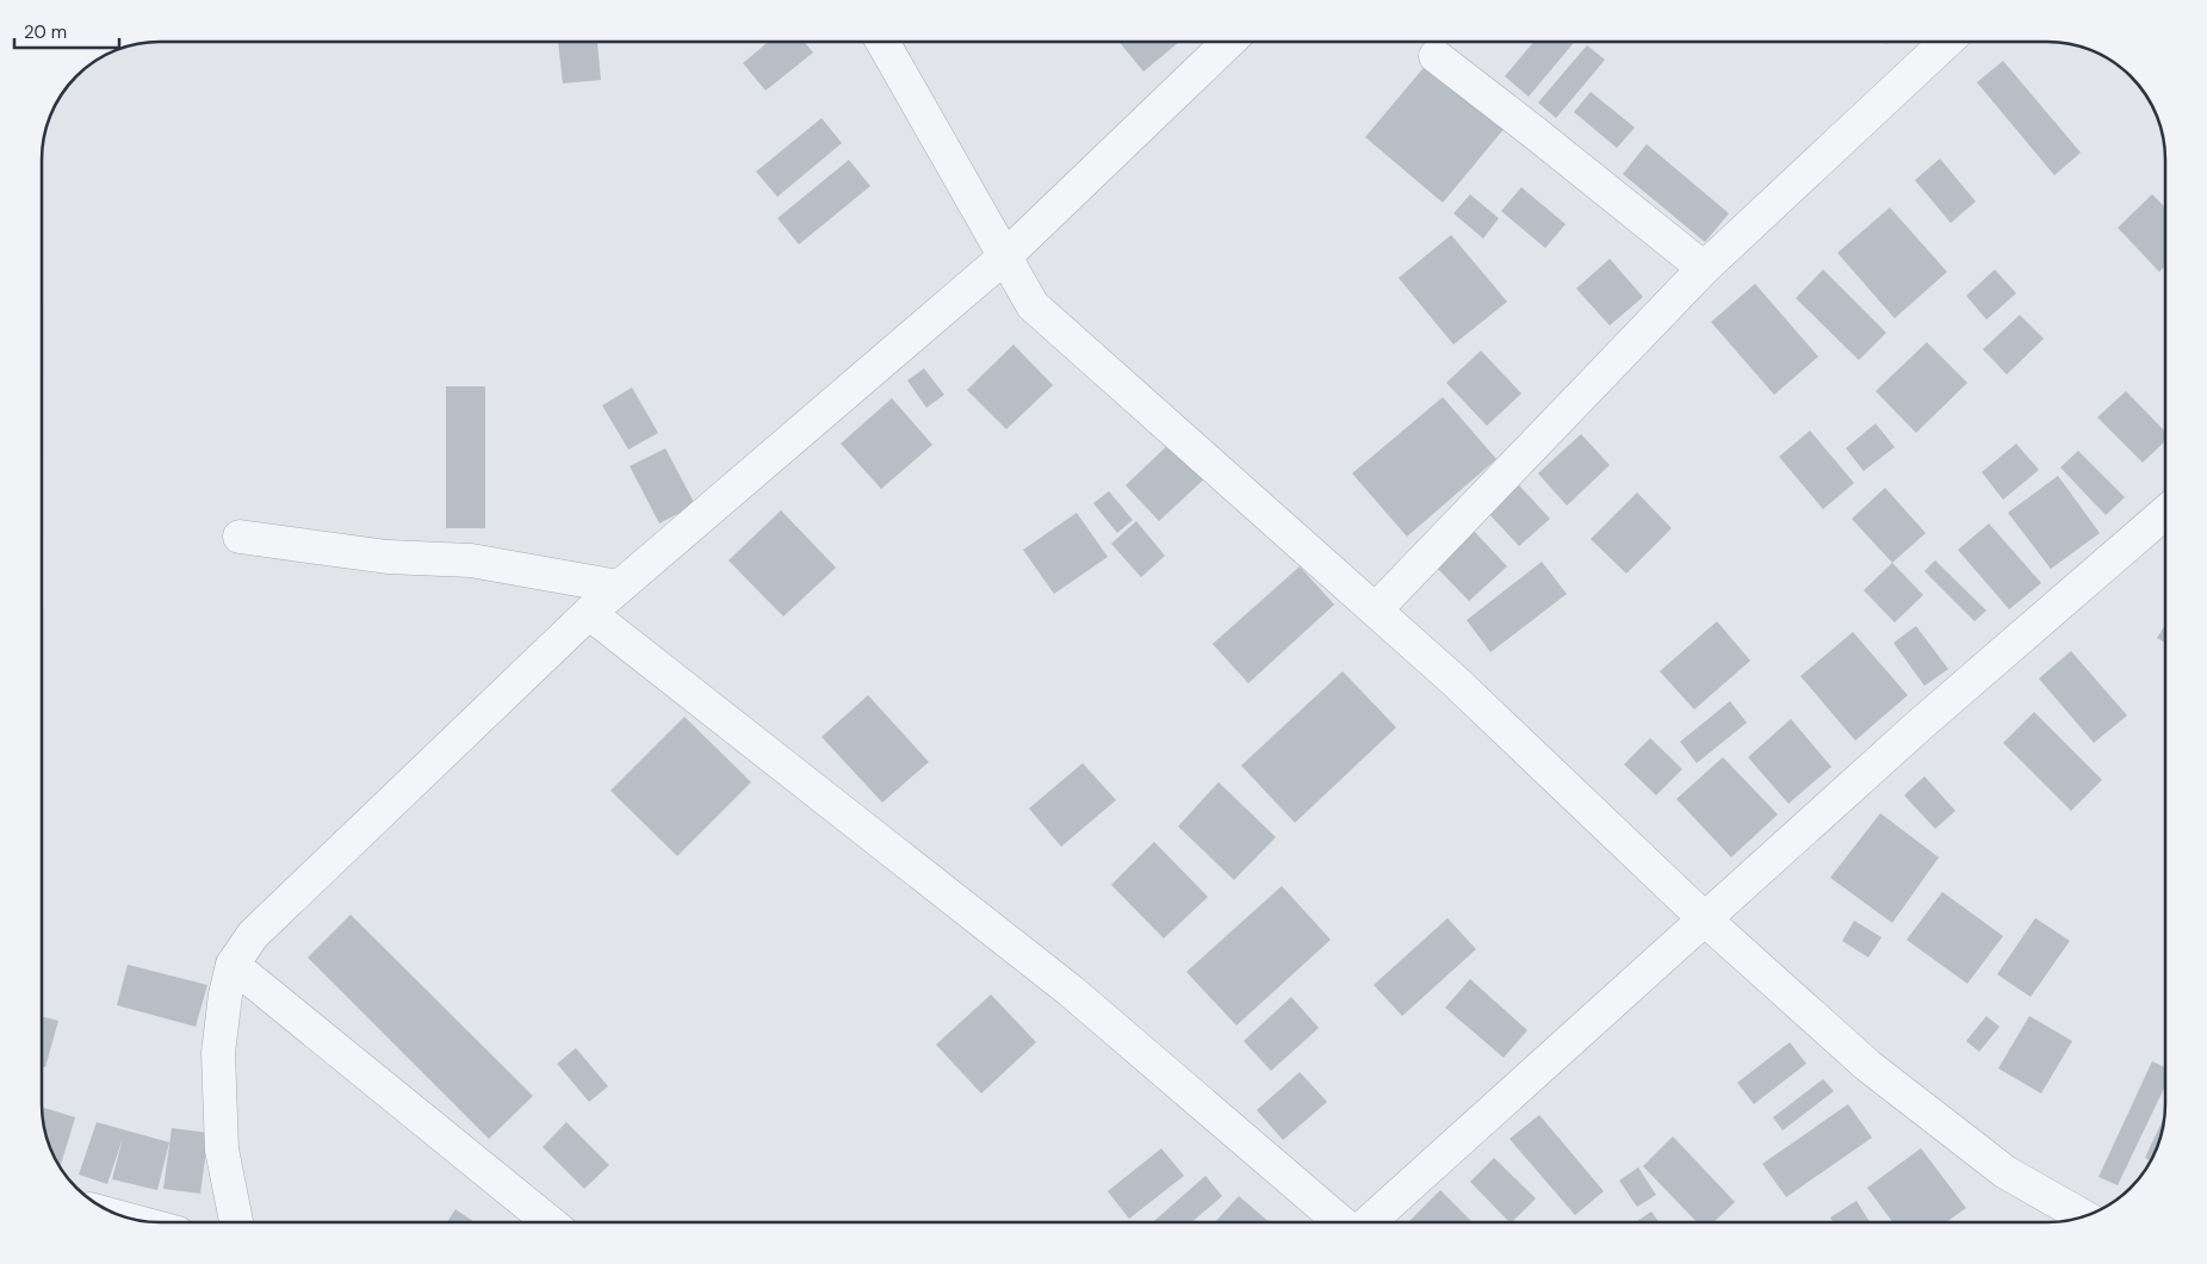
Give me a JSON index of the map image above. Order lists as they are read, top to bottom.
{
  "scale_bar": "20 m"
}
